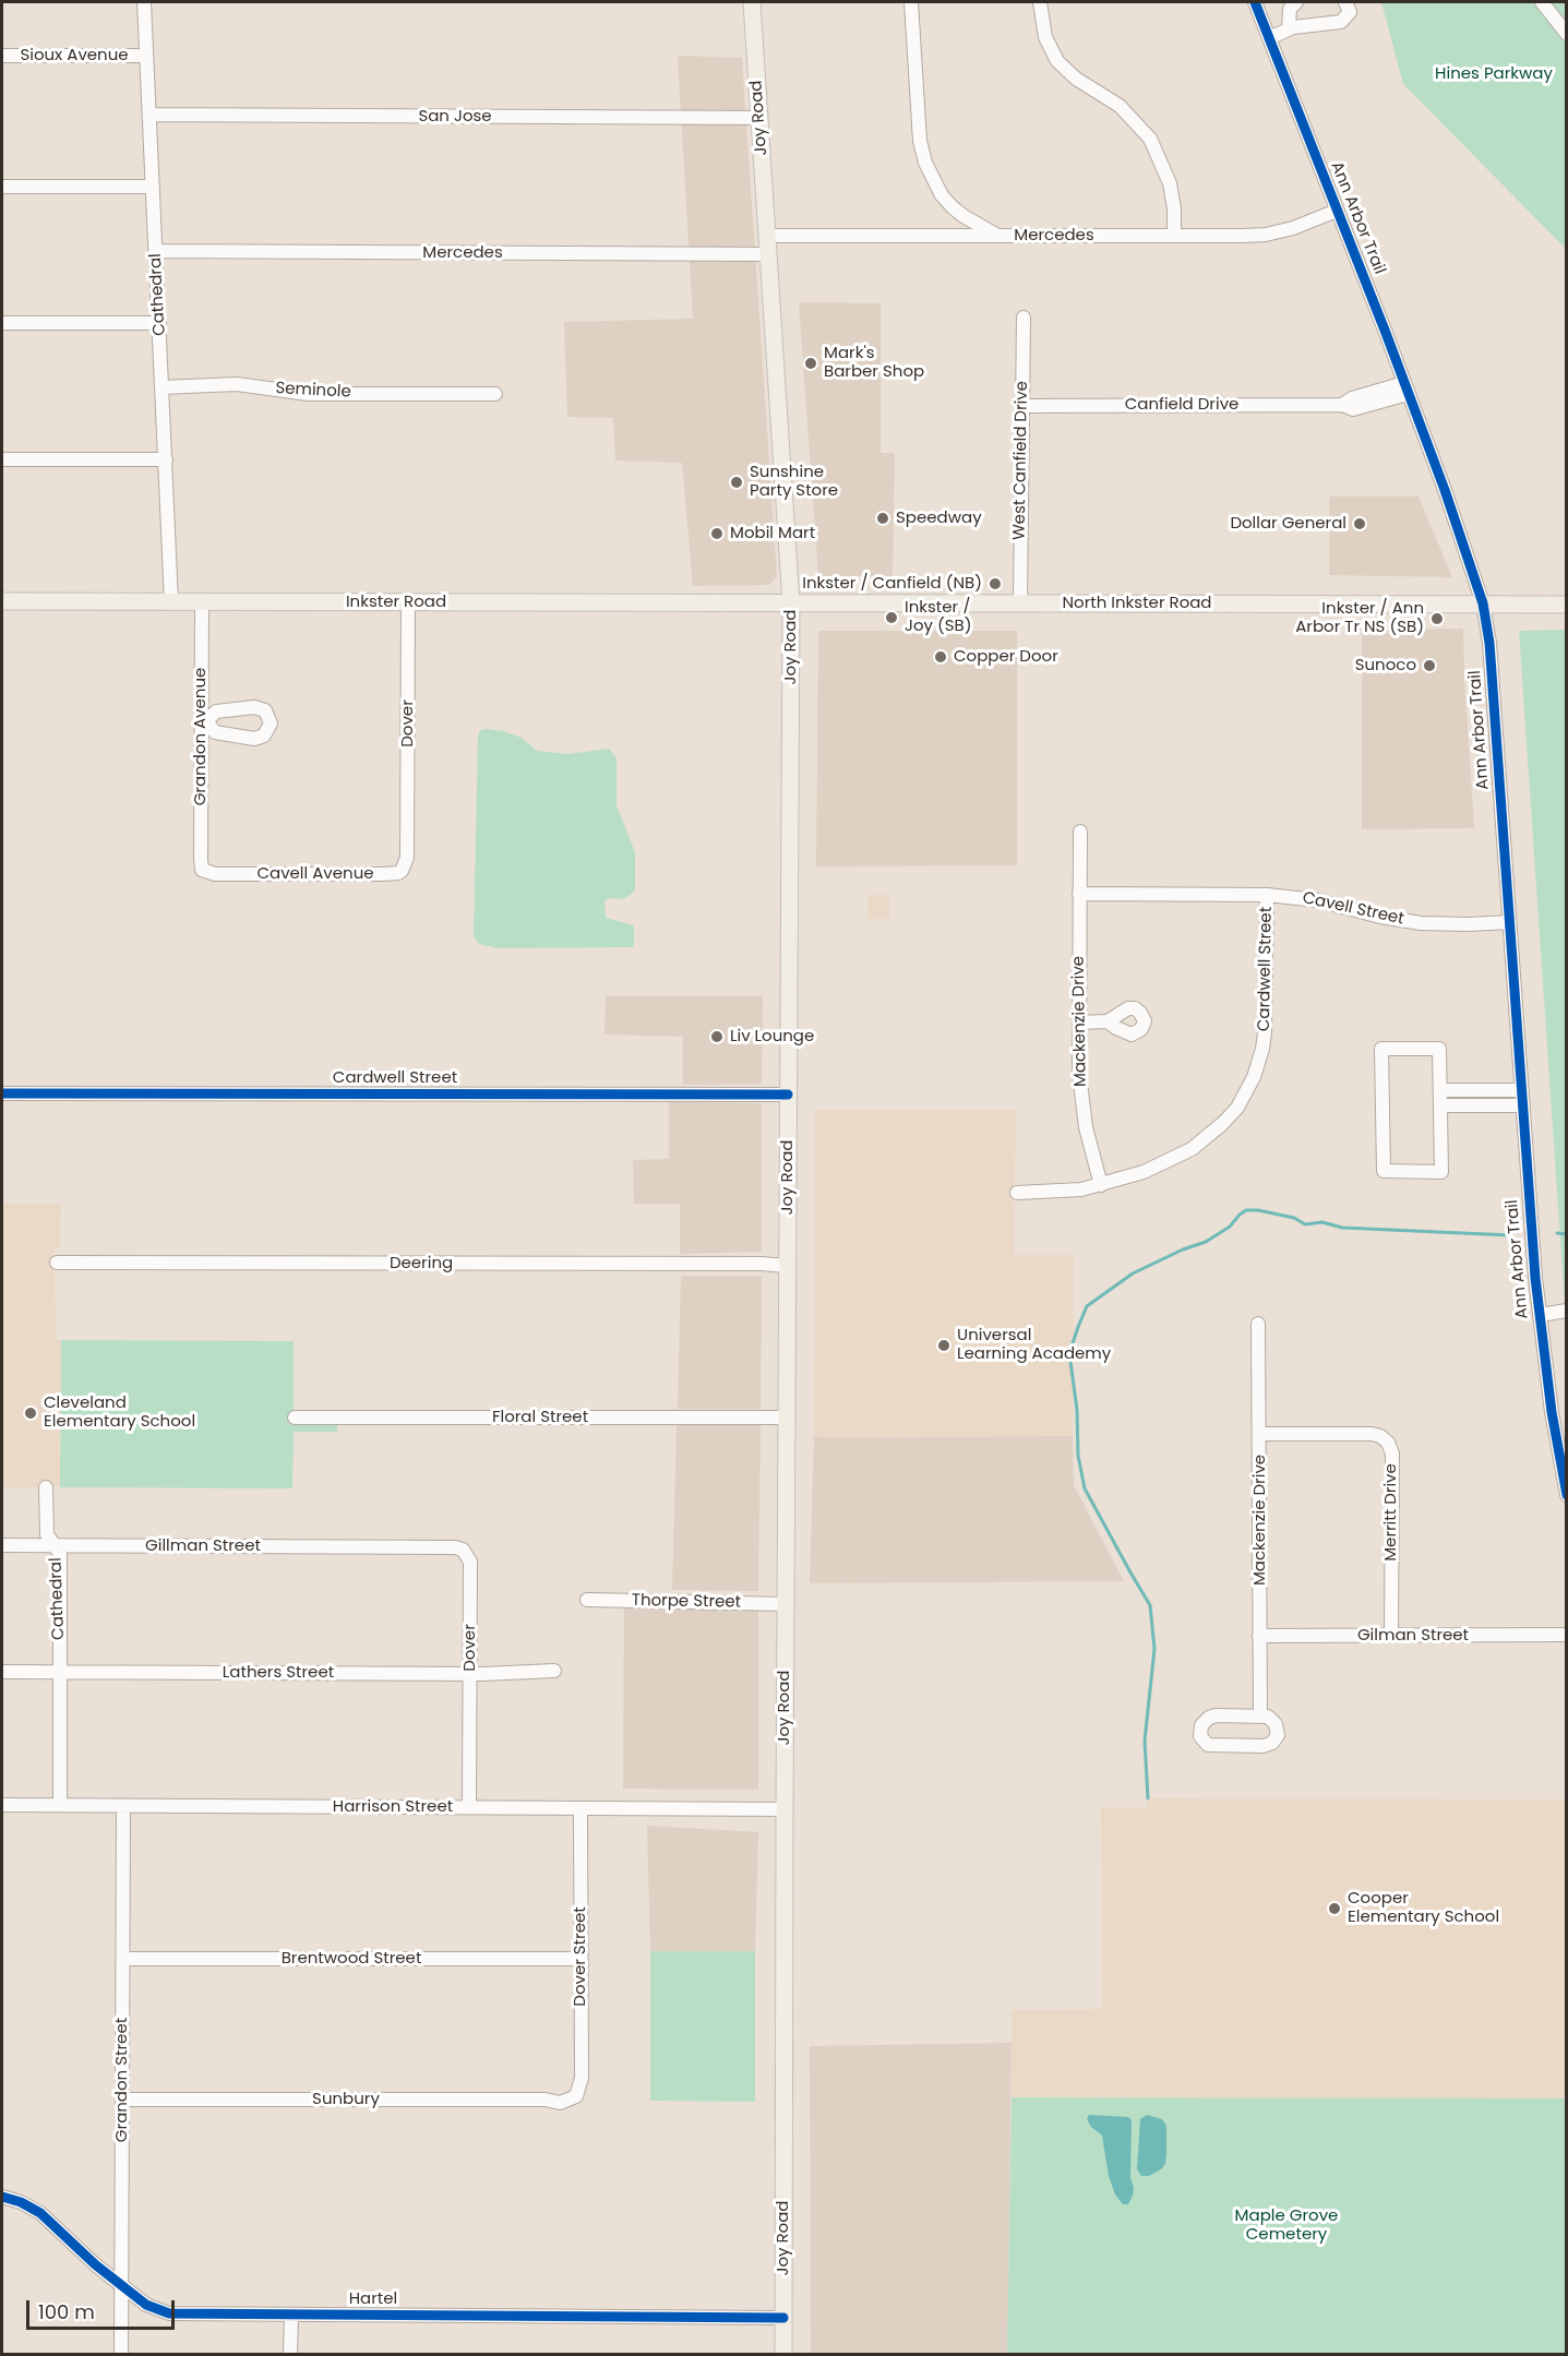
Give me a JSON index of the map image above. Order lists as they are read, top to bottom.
{
  "streets": {
    "main road": ["Joy Road", "Inkster Road", "North Inkster Road"],
    "street": [
      "Sioux Avenue",
      "San Jose",
      "Ann Arbor Trail",
      "Mercedes",
      "Cathedral",
      "Seminole",
      "Canfield Drive",
      "West Canfield Drive",
      "Dover",
      "Grandon Avenue",
      "Cavell Avenue",
      "Cavell Street",
      "Cardwell Street",
      "Mackenzie Drive",
      "Deering",
      "Floral Street",
      "Merritt Drive",
      "Gillman Street",
      "Thorpe Street",
      "Gilman Street",
      "Lathers Street",
      "Harrison Street",
      "Dover Street",
      "Brentwood Street",
      "Grandon Street",
      "Sunbury",
      "Hartel"
    ]
  },
  "crossings": [
    ["Sioux Avenue", "Cathedral"],
    ["San Jose", "Joy Road"],
    ["San Jose", "Cathedral"],
    ["Joy Road", "Mercedes"],
    ["Joy Road", "Inkster Road"],
    ["Joy Road", "North Inkster Road"],
    ["Joy Road", "Cardwell Street"],
    ["Joy Road", "Deering"],
    ["Joy Road", "Floral Street"],
    ["Joy Road", "Thorpe Street"],
    ["Joy Road", "Harrison Street"],
    ["Joy Road", "Hartel"],
    ["Ann Arbor Trail", "Mercedes"],
    ["Ann Arbor Trail", "Canfield Drive"],
    ["Ann Arbor Trail", "North Inkster Road"],
    ["Ann Arbor Trail", "Cavell Street"],
    ["Mercedes", "Cathedral"],
    ["Cathedral", "Seminole"],
    ["Cathedral", "Inkster Road"],
    ["Cathedral", "Gillman Street"],
    ["Cathedral", "Lathers Street"],
    ["Cathedral", "Harrison Street"],
    ["Canfield Drive", "West Canfield Drive"],
    ["West Canfield Drive", "North Inkster Road"],
    ["Inkster Road", "North Inkster Road"],
    ["Inkster Road", "Dover"],
    ["Inkster Road", "Grandon Avenue"],
    ["Dover", "Cavell Avenue"],
    ["Dover", "Gillman Street"],
    ["Dover", "Lathers Street"],
    ["Dover", "Harrison Street"],
    ["Grandon Avenue", "Cavell Avenue"],
    ["Cavell Street", "Cardwell Street"],
    ["Cavell Street", "Mackenzie Drive"],
    ["Cardwell Street", "Mackenzie Drive"],
    ["Mackenzie Drive", "Merritt Drive"],
    ["Mackenzie Drive", "Gilman Street"],
    ["Merritt Drive", "Gilman Street"],
    ["Harrison Street", "Dover Street"],
    ["Harrison Street", "Grandon Street"],
    ["Dover Street", "Brentwood Street"],
    ["Dover Street", "Sunbury"],
    ["Brentwood Street", "Grandon Street"],
    ["Grandon Street", "Sunbury"],
    ["Grandon Street", "Hartel"]
  ],
  "parks": ["Hines Parkway", "Maple Grove Cemetery"],
  "places": [
    "Mark's Barber Shop",
    "Sunshine Party Store",
    "Speedway",
    "Dollar General",
    "Mobil Mart",
    "Inkster / Canfield (NB)",
    "Inkster / Joy (SB)",
    "Inkster / Ann Arbor Tr NS (SB)",
    "Copper Door",
    "Sunoco",
    "Liv Lounge",
    "Universal Learning Academy",
    "Cleveland Elementary School",
    "Cooper Elementary School"
  ],
  "scale_bar": "100 m"
}
